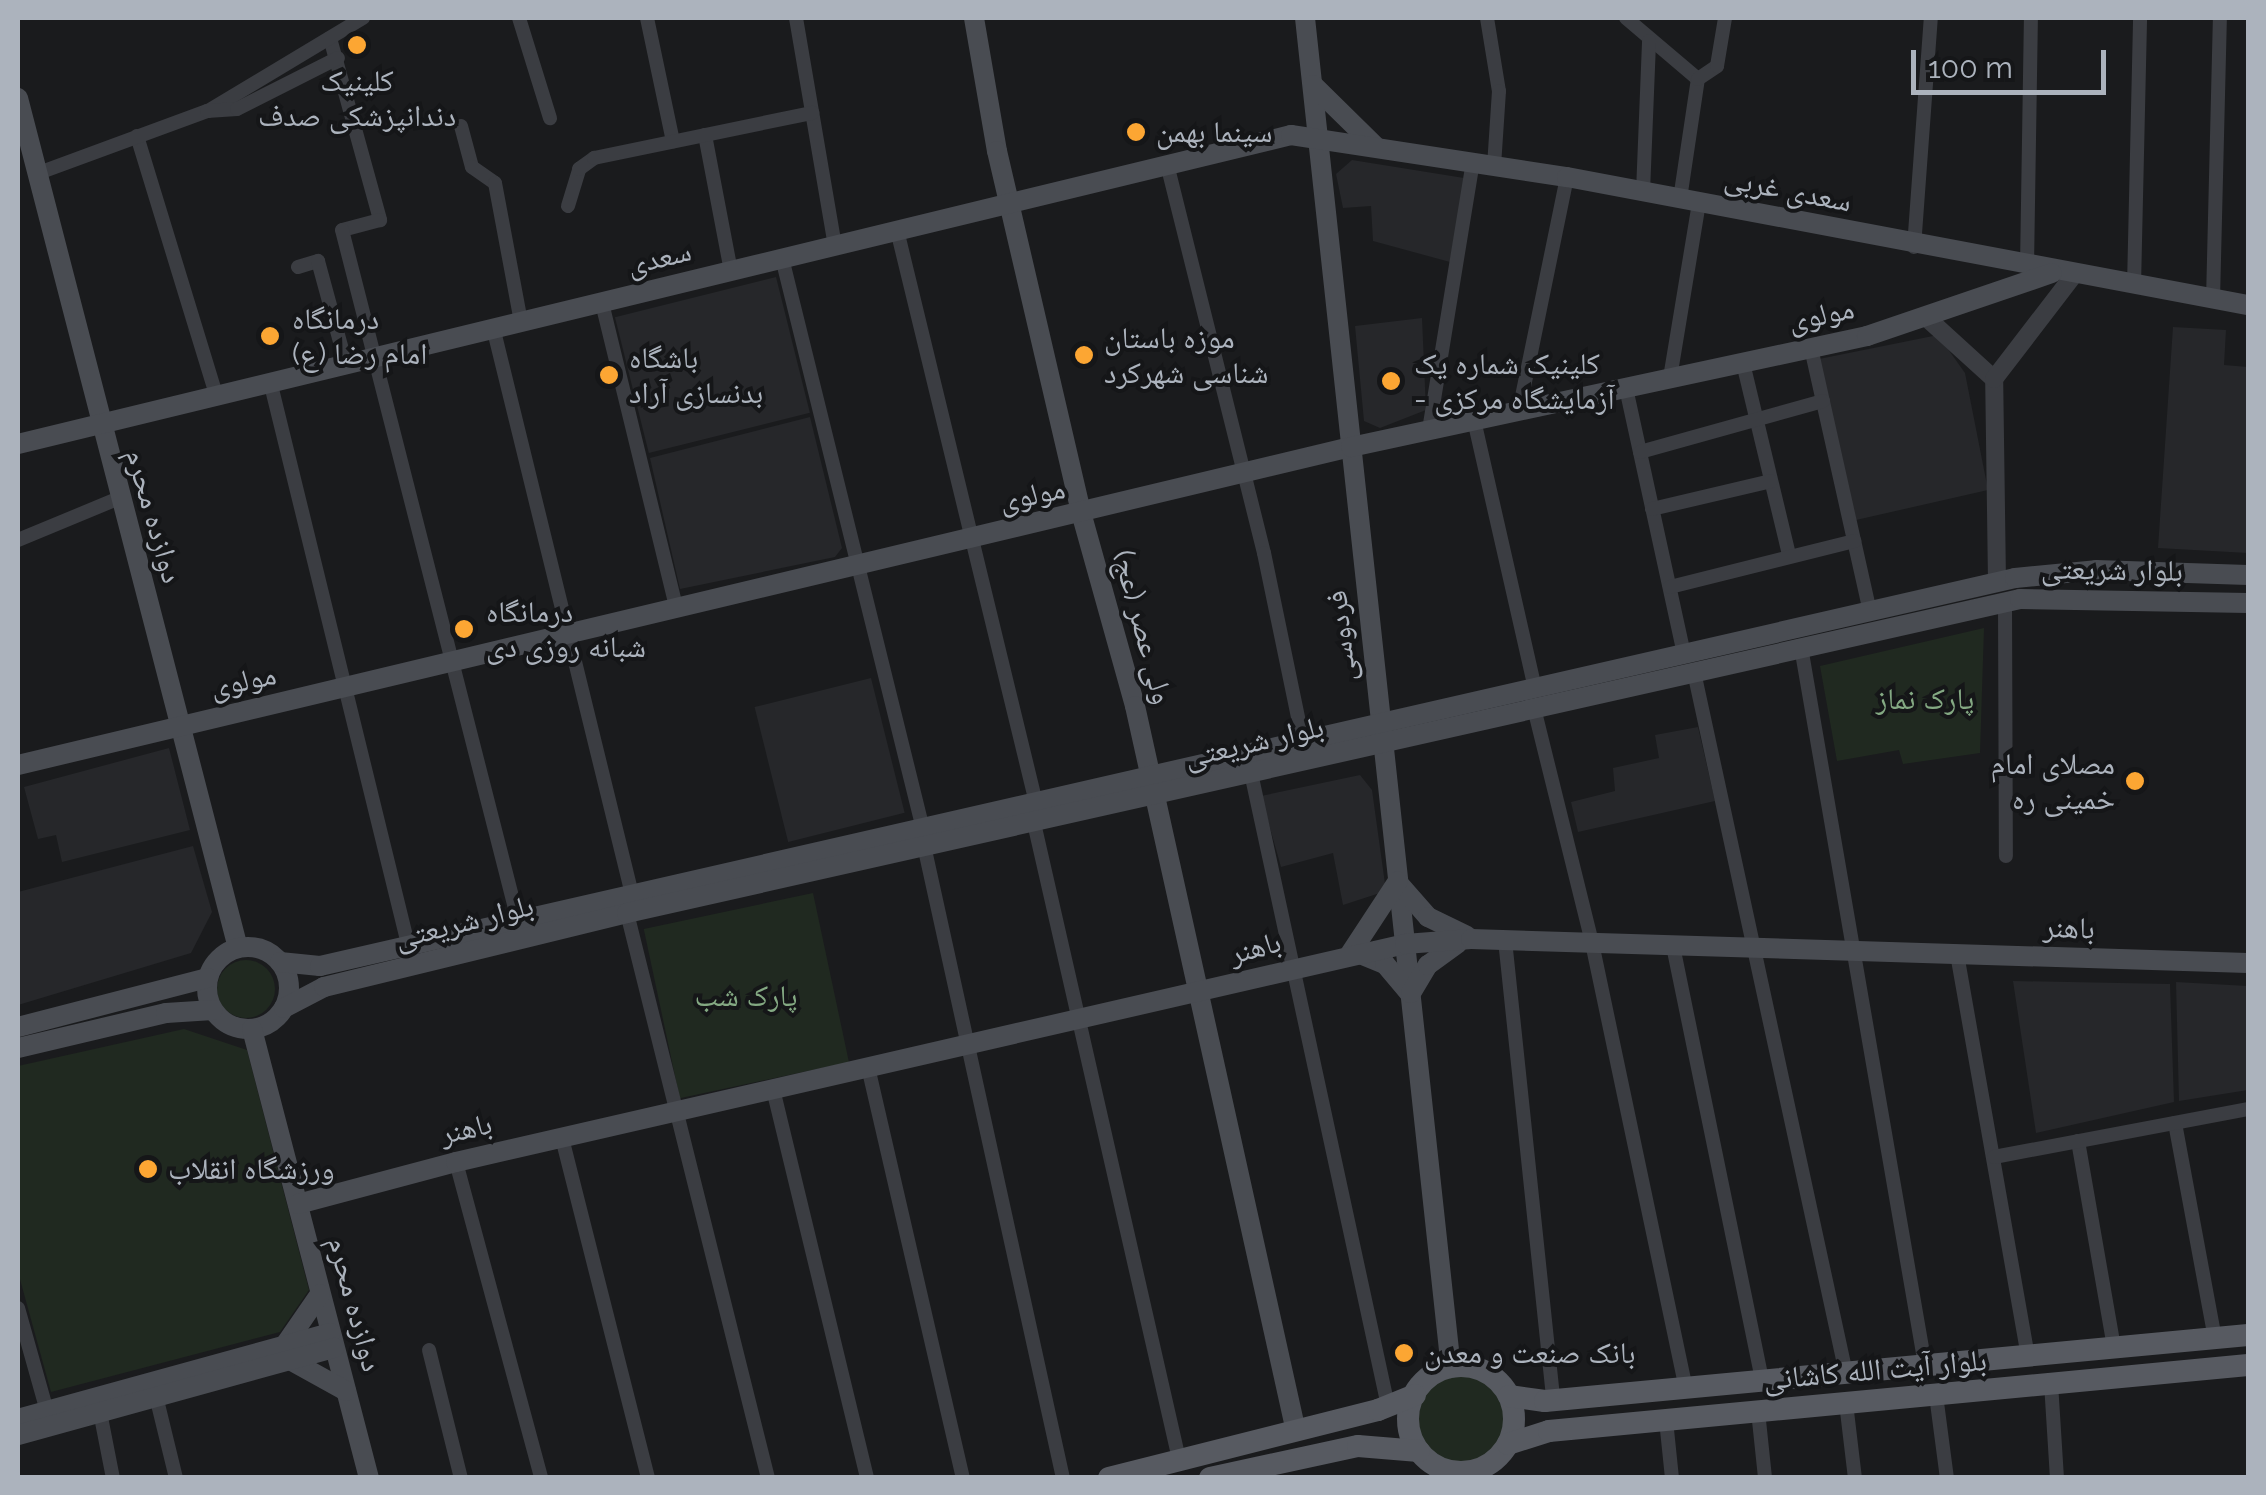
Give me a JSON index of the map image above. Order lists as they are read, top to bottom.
{
  "streets": {
    "main road": [
      "سعدی غربی",
      "سعدی",
      "مولوی",
      "دوازده محرم",
      "بلوار شریعتی",
      "ولی عصر (عج)",
      "فردوسی",
      "باهنر",
      "بلوار آیت الله کاشانی"
    ]
  },
  "crossings": [
    ["سعدی غربی", "سعدی"],
    ["سعدی غربی", "مولوی"],
    ["سعدی غربی", "فردوسی"],
    ["سعدی", "دوازده محرم"],
    ["سعدی", "ولی عصر (عج)"],
    ["سعدی", "فردوسی"],
    ["مولوی", "دوازده محرم"],
    ["مولوی", "ولی عصر (عج)"],
    ["مولوی", "فردوسی"],
    ["دوازده محرم", "بلوار شریعتی"],
    ["دوازده محرم", "باهنر"],
    ["بلوار شریعتی", "ولی عصر (عج)"],
    ["بلوار شریعتی", "فردوسی"],
    ["ولی عصر (عج)", "باهنر"],
    ["فردوسی", "باهنر"],
    ["فردوسی", "بلوار آیت الله کاشانی"]
  ],
  "parks": ["پارک نماز", "پارک شب"],
  "places": [
    "کلینیک دندانپزشکی صدف",
    "سینما بهمن",
    "درمانگاه امام رضا (ع)",
    "موزه باستان شناسی شهرکرد",
    "باشگاه بدنسازى آراد",
    "کلینیک شماره یک - آزمایشگاه مرکزی",
    "درمانگاه شبانه روزی دی",
    "مصلای امام خمینی ره",
    "ورزشگاه انقلاب",
    "بانک صنعت و معدن"
  ],
  "scale_bar": "100 m"
}
